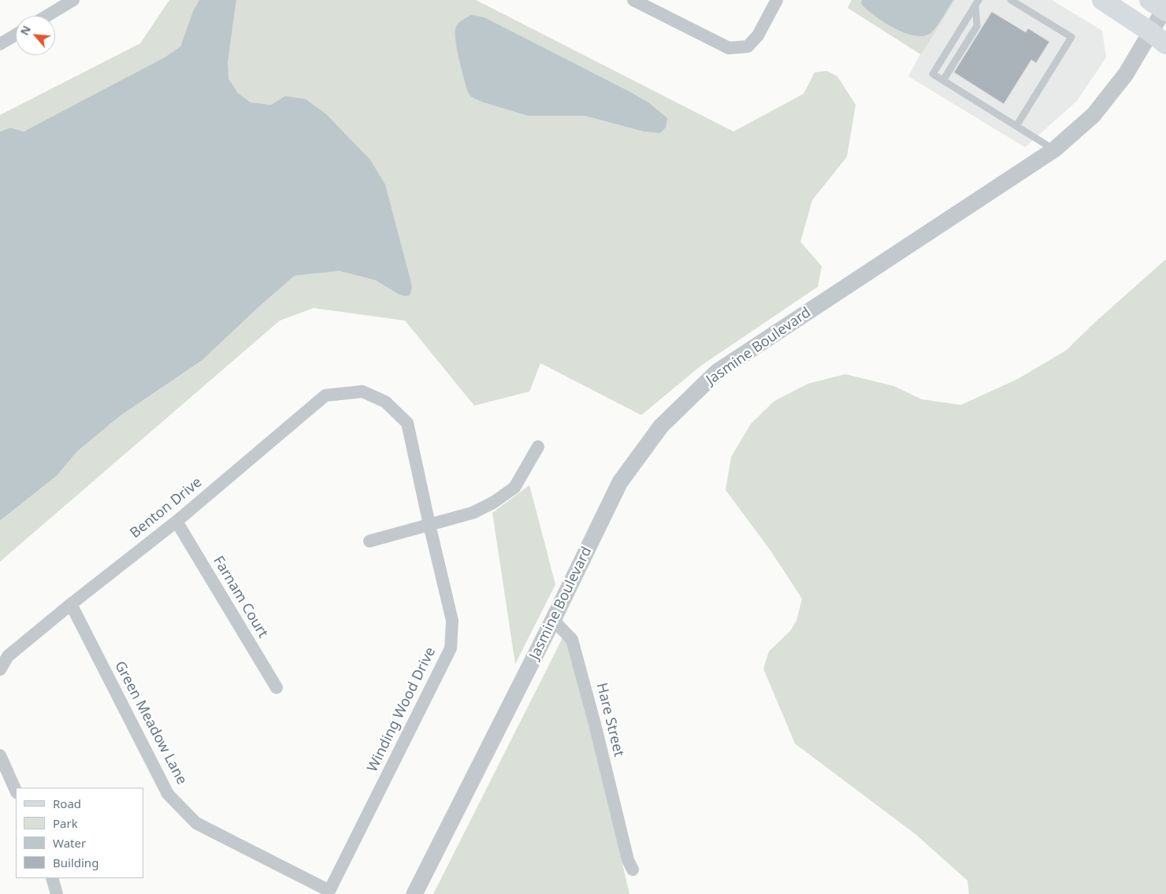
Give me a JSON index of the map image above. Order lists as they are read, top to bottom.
{
  "streets": {
    "street": [
      "Jasmine Boulevard",
      "Benton Drive",
      "Farnam Court",
      "Winding Wood Drive",
      "Hare Street",
      "Green Meadow Lane"
    ]
  },
  "crossings": [
    ["Jasmine Boulevard", "Hare Street"],
    ["Benton Drive", "Farnam Court"],
    ["Benton Drive", "Winding Wood Drive"],
    ["Benton Drive", "Green Meadow Lane"],
    ["Winding Wood Drive", "Green Meadow Lane"]
  ],
  "legend": [
    "Road",
    "Park",
    "Water",
    "Building"
  ],
  "north": "top left"
}
